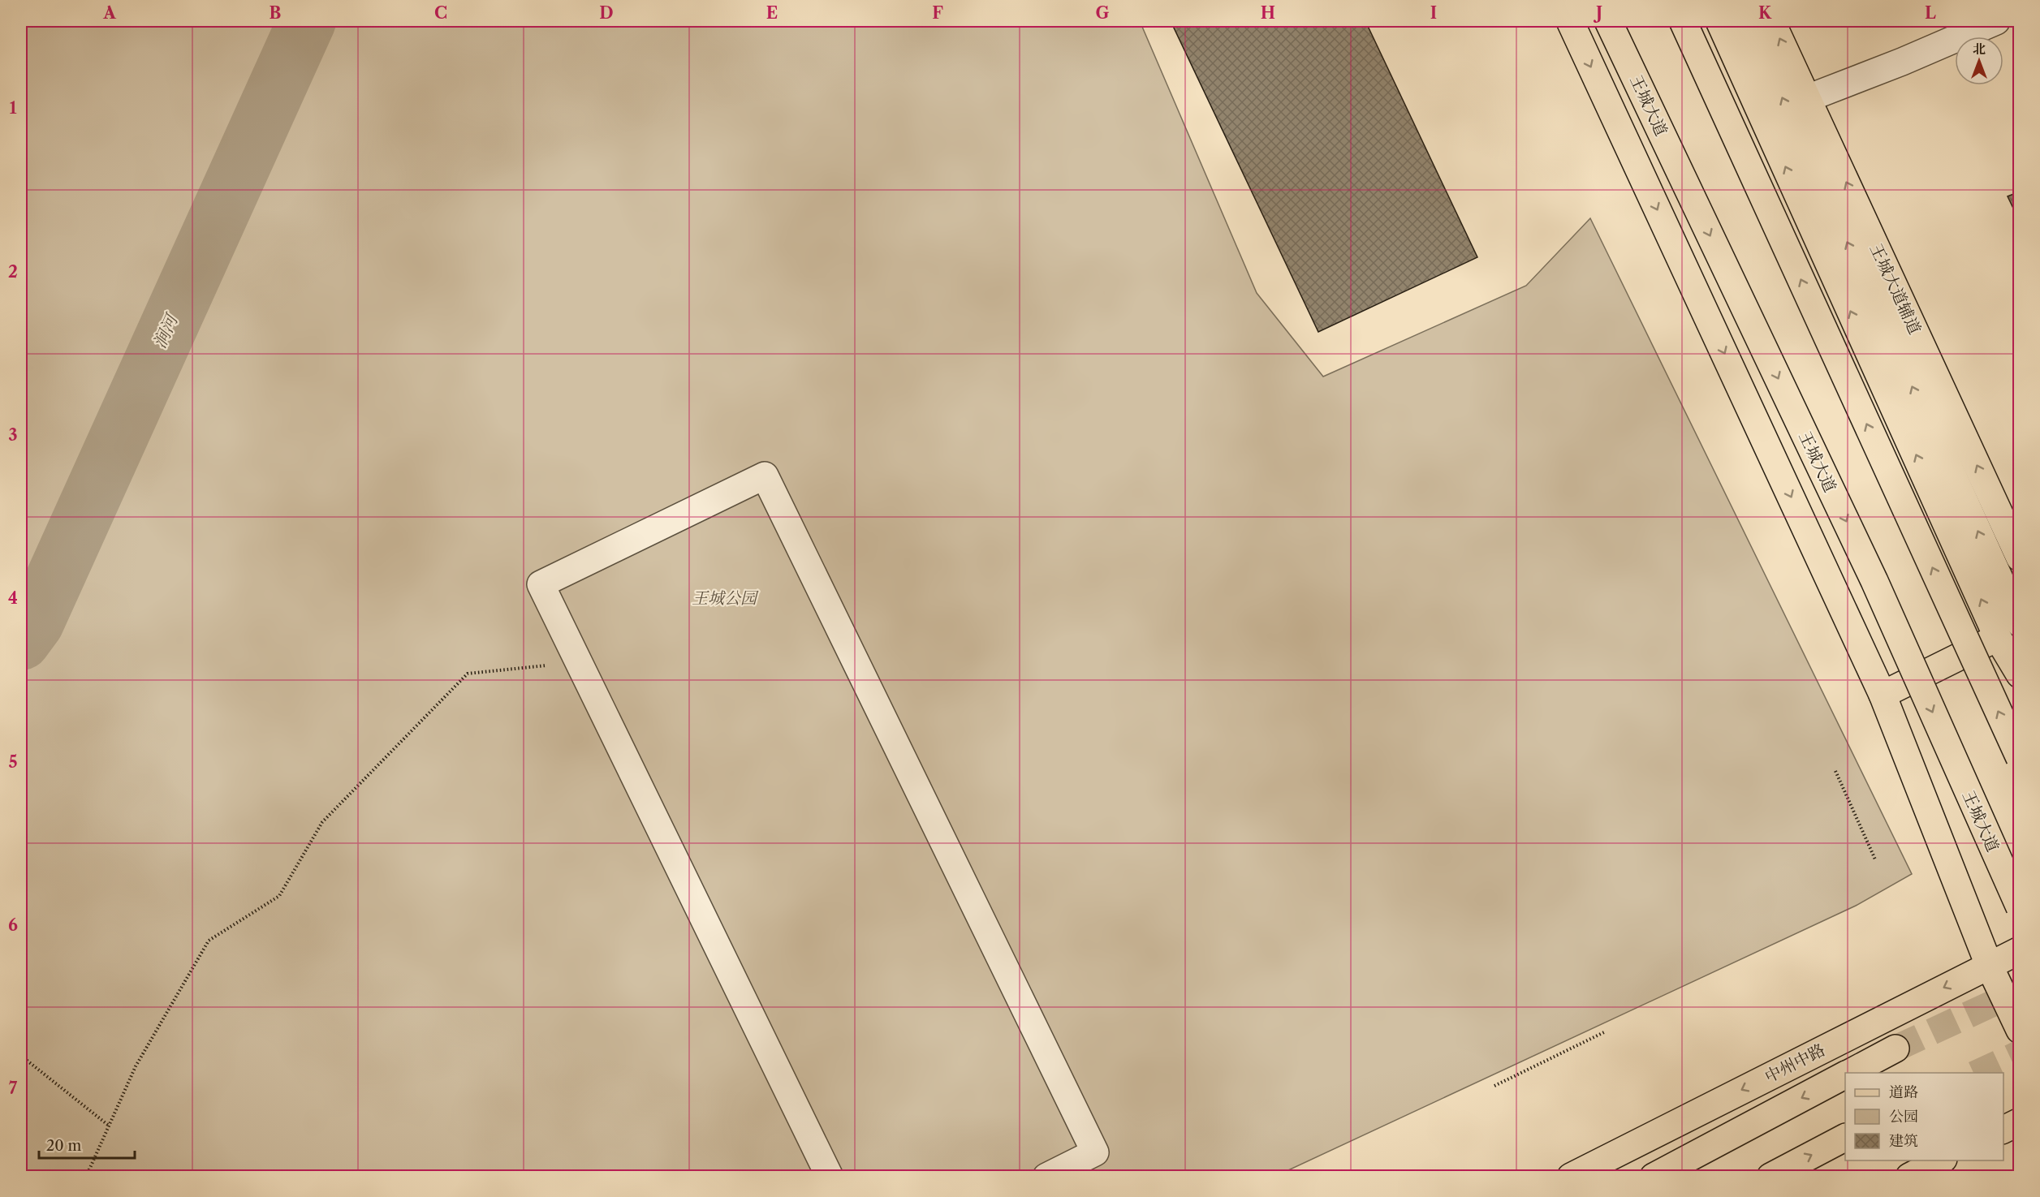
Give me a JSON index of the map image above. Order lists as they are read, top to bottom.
{
  "streets": {
    "main road": ["王城大道", "王城大道辅道", "中州中路"]
  },
  "one_way": ["中州中路"],
  "water": ["涧河"],
  "parks": ["王城公园"],
  "legend": ["道路", "公园", "建筑"],
  "scale_bar": "20 m",
  "north": "top",
  "grid": {
    "columns": [
      "A",
      "B",
      "C",
      "D",
      "E",
      "F",
      "G",
      "H",
      "I",
      "J",
      "K",
      "L"
    ],
    "rows": [
      "1",
      "2",
      "3",
      "4",
      "5",
      "6",
      "7"
    ]
  }
}
